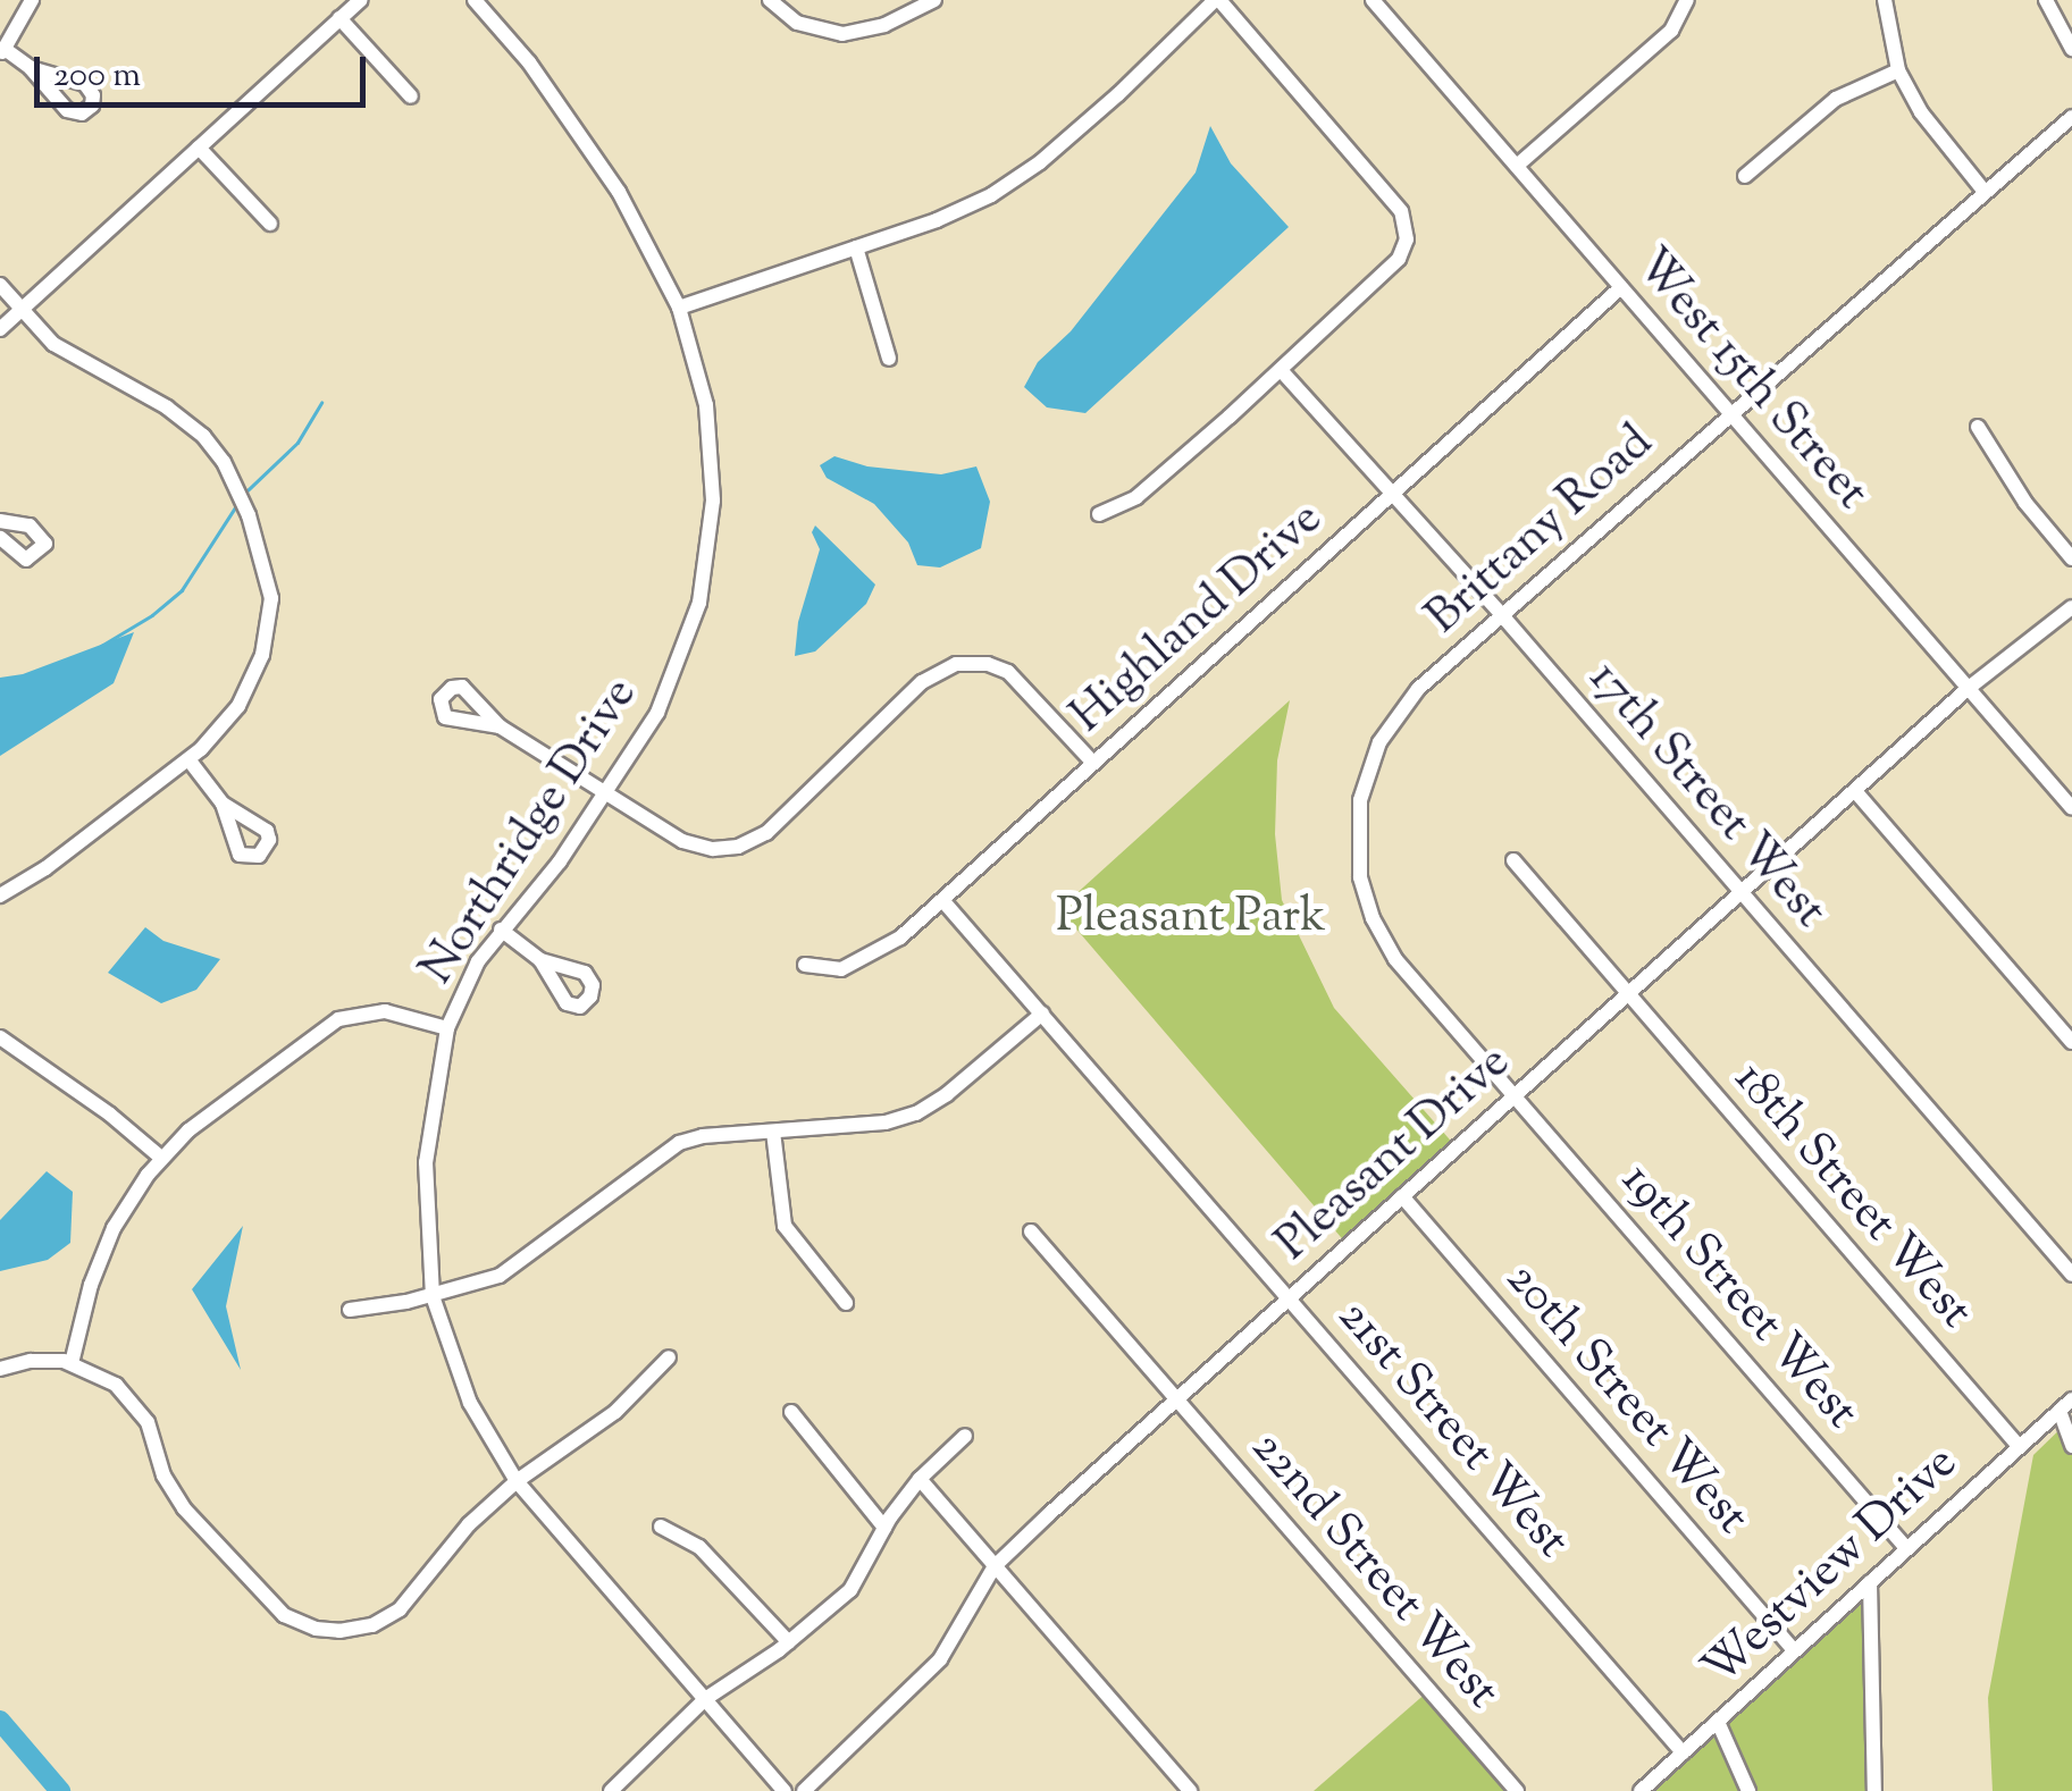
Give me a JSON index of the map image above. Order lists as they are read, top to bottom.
{
  "streets": {
    "street": [
      "West 15th Street",
      "Brittany Road",
      "Highland Drive",
      "17th Street West",
      "Northridge Drive",
      "Pleasant Drive",
      "18th Street West",
      "19th Street West",
      "20th Street West",
      "21st Street West",
      "Westview Drive",
      "22nd Street West"
    ]
  },
  "crossings": [
    ["West 15th Street", "Brittany Road"],
    ["West 15th Street", "Highland Drive"],
    ["West 15th Street", "Pleasant Drive"],
    ["Brittany Road", "17th Street West"],
    ["Brittany Road", "Pleasant Drive"],
    ["Brittany Road", "19th Street West"],
    ["Highland Drive", "17th Street West"],
    ["Highland Drive", "21st Street West"],
    ["17th Street West", "Pleasant Drive"],
    ["Pleasant Drive", "18th Street West"],
    ["Pleasant Drive", "19th Street West"],
    ["Pleasant Drive", "20th Street West"],
    ["Pleasant Drive", "21st Street West"],
    ["Pleasant Drive", "22nd Street West"],
    ["18th Street West", "Westview Drive"],
    ["19th Street West", "Westview Drive"],
    ["20th Street West", "Westview Drive"],
    ["21st Street West", "Westview Drive"]
  ],
  "parks": ["Pleasant Park"],
  "scale_bar": "200 m"
}
